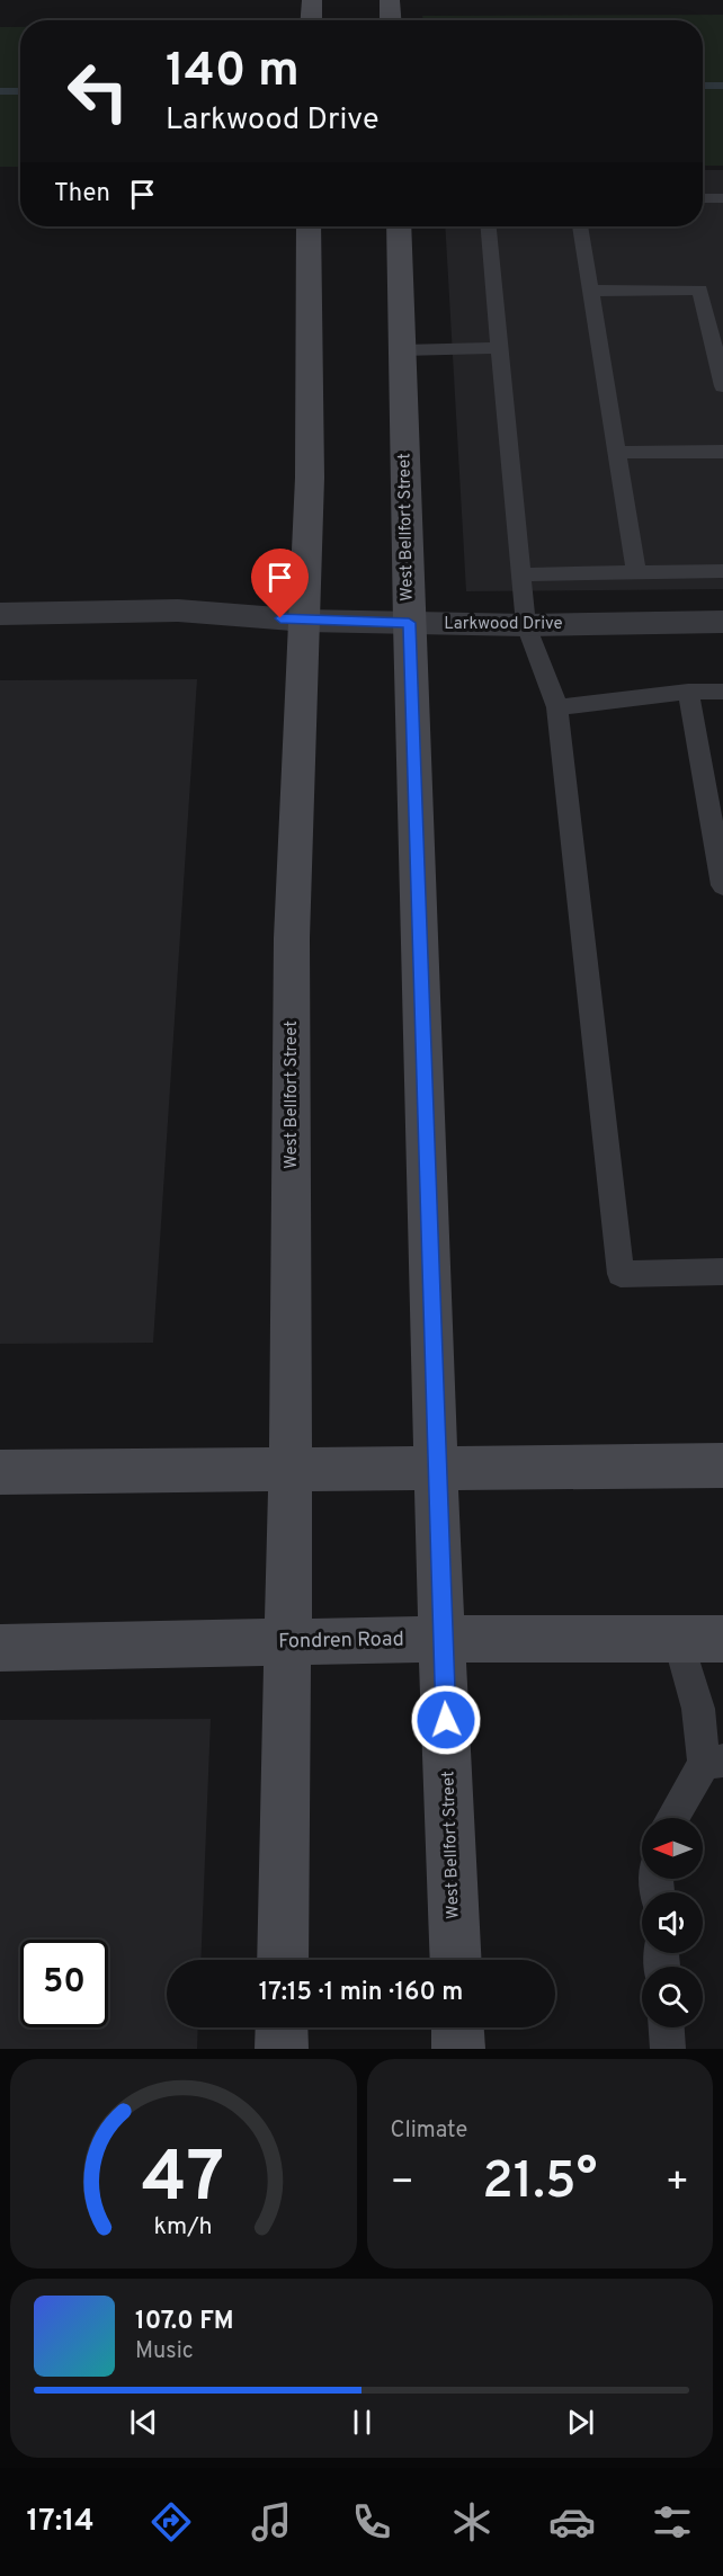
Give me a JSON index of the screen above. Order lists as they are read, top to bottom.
{
  "streets": {
    "main road": ["West Bellfort Street", "Fondren Road"],
    "street": ["Larkwood Drive"]
  },
  "crossings": [
    ["West Bellfort Street", "Larkwood Drive"],
    ["West Bellfort Street", "Fondren Road"]
  ],
  "north": "left",
  "page": {
    "turn": ["140 m", "Larkwood Drive"],
    "then": "Then",
    "limit": "50",
    "trip": "17:15 · 1 min · 160 m",
    "tile": "Climate",
    "heat": ["−", "21.5°", "+"],
    "song": ["107.0 FM", "Music"],
    "tabs": "17:14",
    "gauge": ["47", "km/h"]
  }
}
